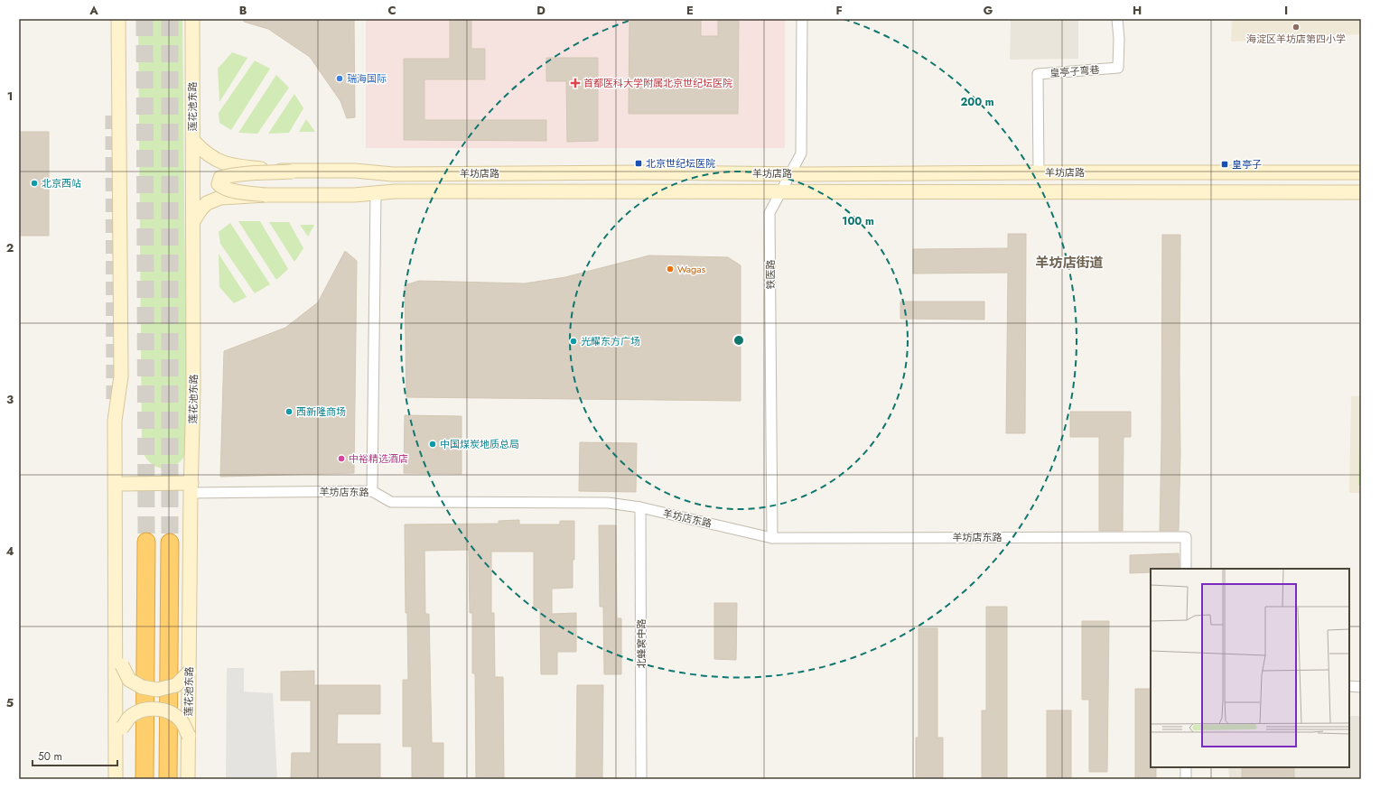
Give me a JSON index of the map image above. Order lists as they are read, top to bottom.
{
  "streets": {
    "highway": ["莲花池东路"],
    "main road": ["羊坊店路"],
    "street": [
      "皇亭子弯巷",
      "铁医路",
      "羊坊店东路",
      "北蜂窝中路"
    ]
  },
  "crossings": [
    ["皇亭子弯巷", "羊坊店路"],
    ["莲花池东路", "羊坊店路"],
    ["莲花池东路", "羊坊店东路"],
    ["羊坊店路", "铁医路"],
    ["铁医路", "羊坊店东路"],
    ["羊坊店东路", "北蜂窝中路"]
  ],
  "districts": ["羊坊店街道"],
  "places": {
    "other": [
      "海淀区羊坊店第四小学",
      "瑞海国际",
      "北京西站",
      "Wagas",
      "光耀东方广场",
      "西新隆商场",
      "中国煤炭地质总局",
      "中裕精选酒店"
    ],
    "health": ["首都医科大学附属北京世纪坛医院"],
    "transit": ["北京世纪坛医院", "皇亭子"]
  },
  "scale_bar": "50 m",
  "grid": {
    "columns": [
      "A",
      "B",
      "C",
      "D",
      "E",
      "F",
      "G",
      "H",
      "I"
    ],
    "rows": [
      "1",
      "2",
      "3",
      "4",
      "5"
    ]
  },
  "rings": ["200 m", "100 m"]
}
